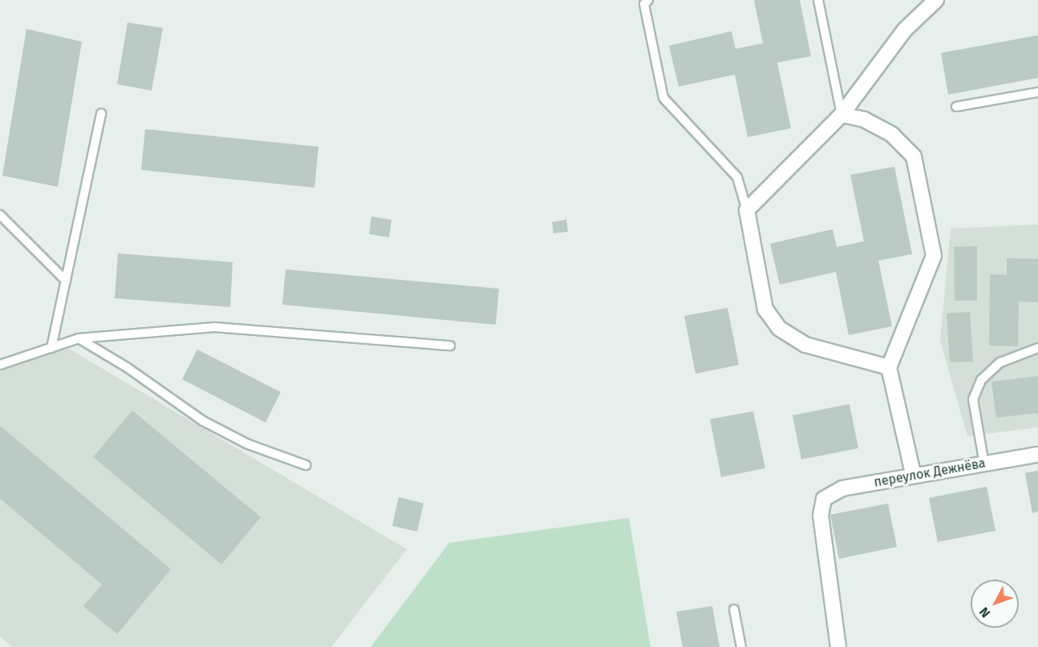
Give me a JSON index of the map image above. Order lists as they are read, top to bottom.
{
  "streets": {
    "street": ["переулок Дежнёва"]
  },
  "north": "bottom left"
}
